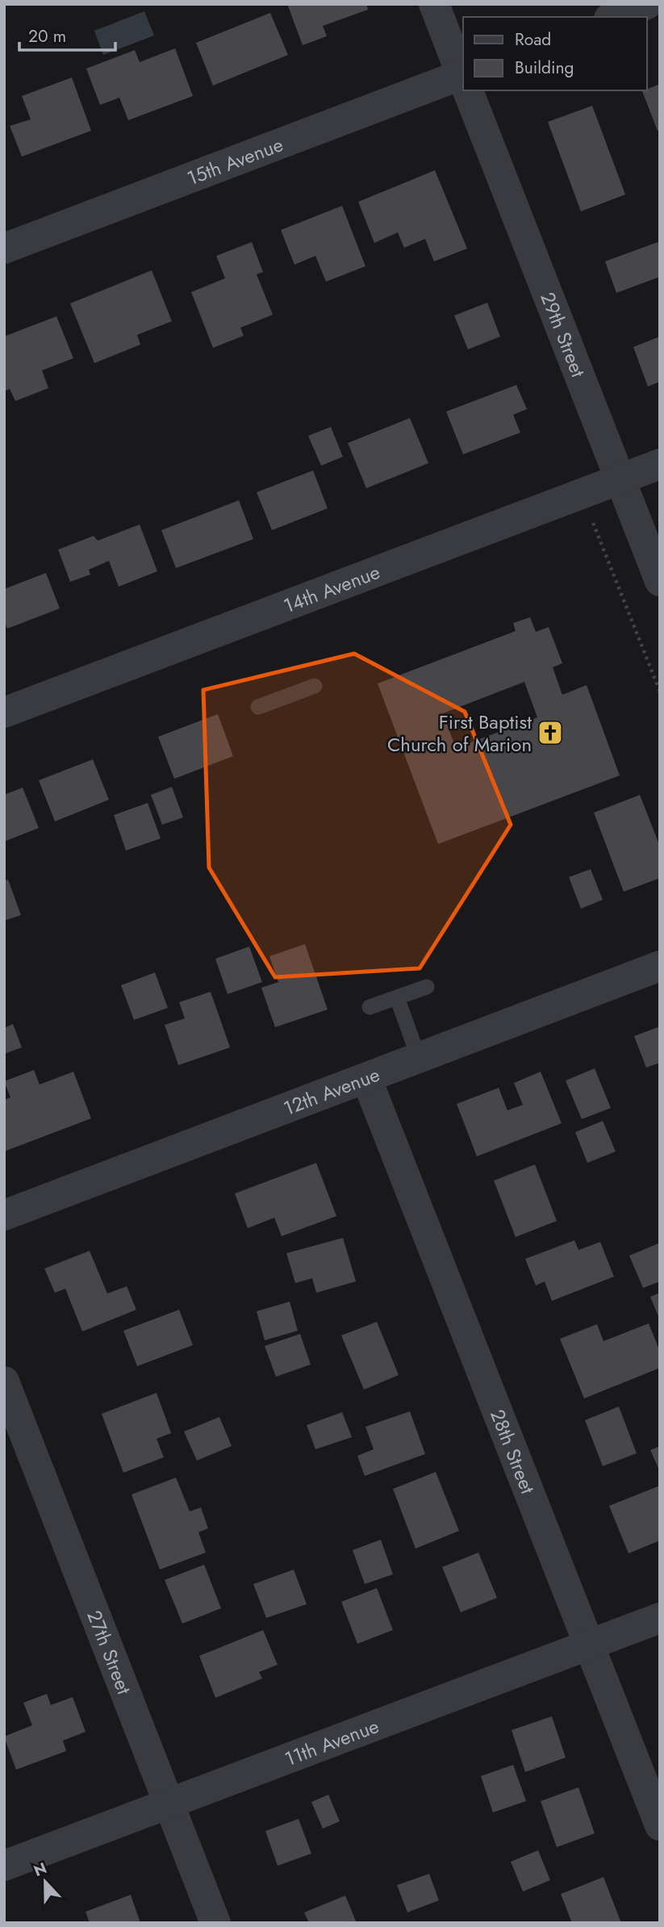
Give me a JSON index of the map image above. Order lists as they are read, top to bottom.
{
  "streets": {
    "street": [
      "15th Avenue",
      "29th Street",
      "14th Avenue",
      "12th Avenue",
      "28th Street",
      "27th Street",
      "11th Avenue"
    ]
  },
  "crossings": [
    ["29th Street", "14th Avenue"],
    ["12th Avenue", "28th Street"],
    ["28th Street", "11th Avenue"],
    ["27th Street", "11th Avenue"]
  ],
  "places": {
    "church": ["First Baptist Church of Marion"]
  },
  "legend": ["Road", "Building"],
  "scale_bar": "20 m",
  "north": "top"
}
